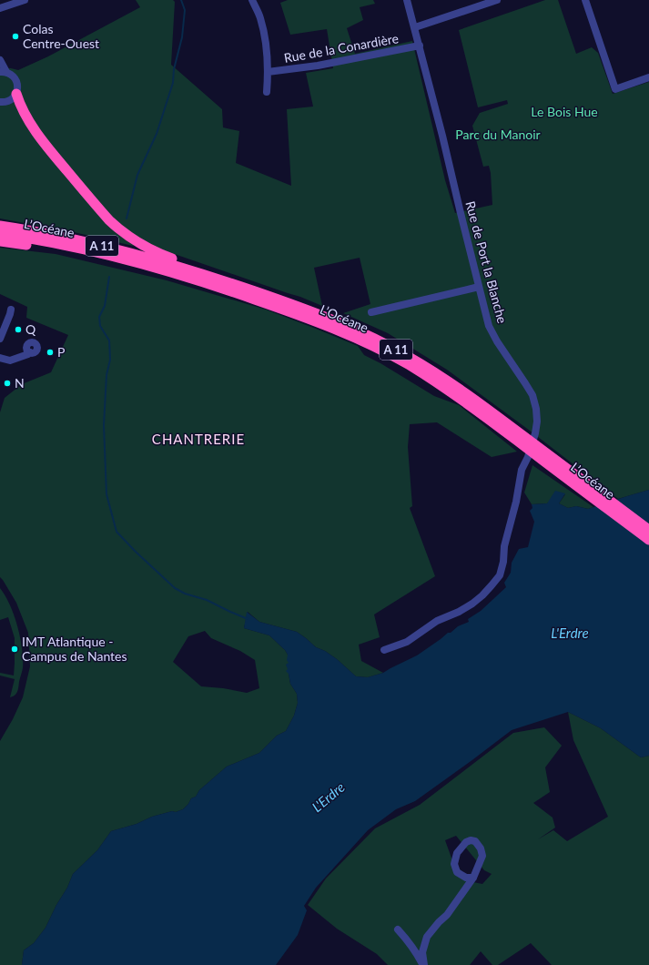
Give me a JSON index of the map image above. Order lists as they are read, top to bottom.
{
  "streets": {
    "highway": ["L’Océane", "A 11"],
    "street": ["Rue de la Conardière", "Rue de Port la Blanche"]
  },
  "crossings": [
    ["Rue de la Conardière", "Rue de Port la Blanche"]
  ],
  "districts": ["CHANTRERIE"],
  "water": ["L'Erdre"],
  "parks": ["Le Bois Hue", "Parc du Manoir"],
  "places": [
    "Colas Centre-Ouest",
    "Q",
    "P",
    "N",
    "IMT Atlantique - Campus de Nantes"
  ]
}
